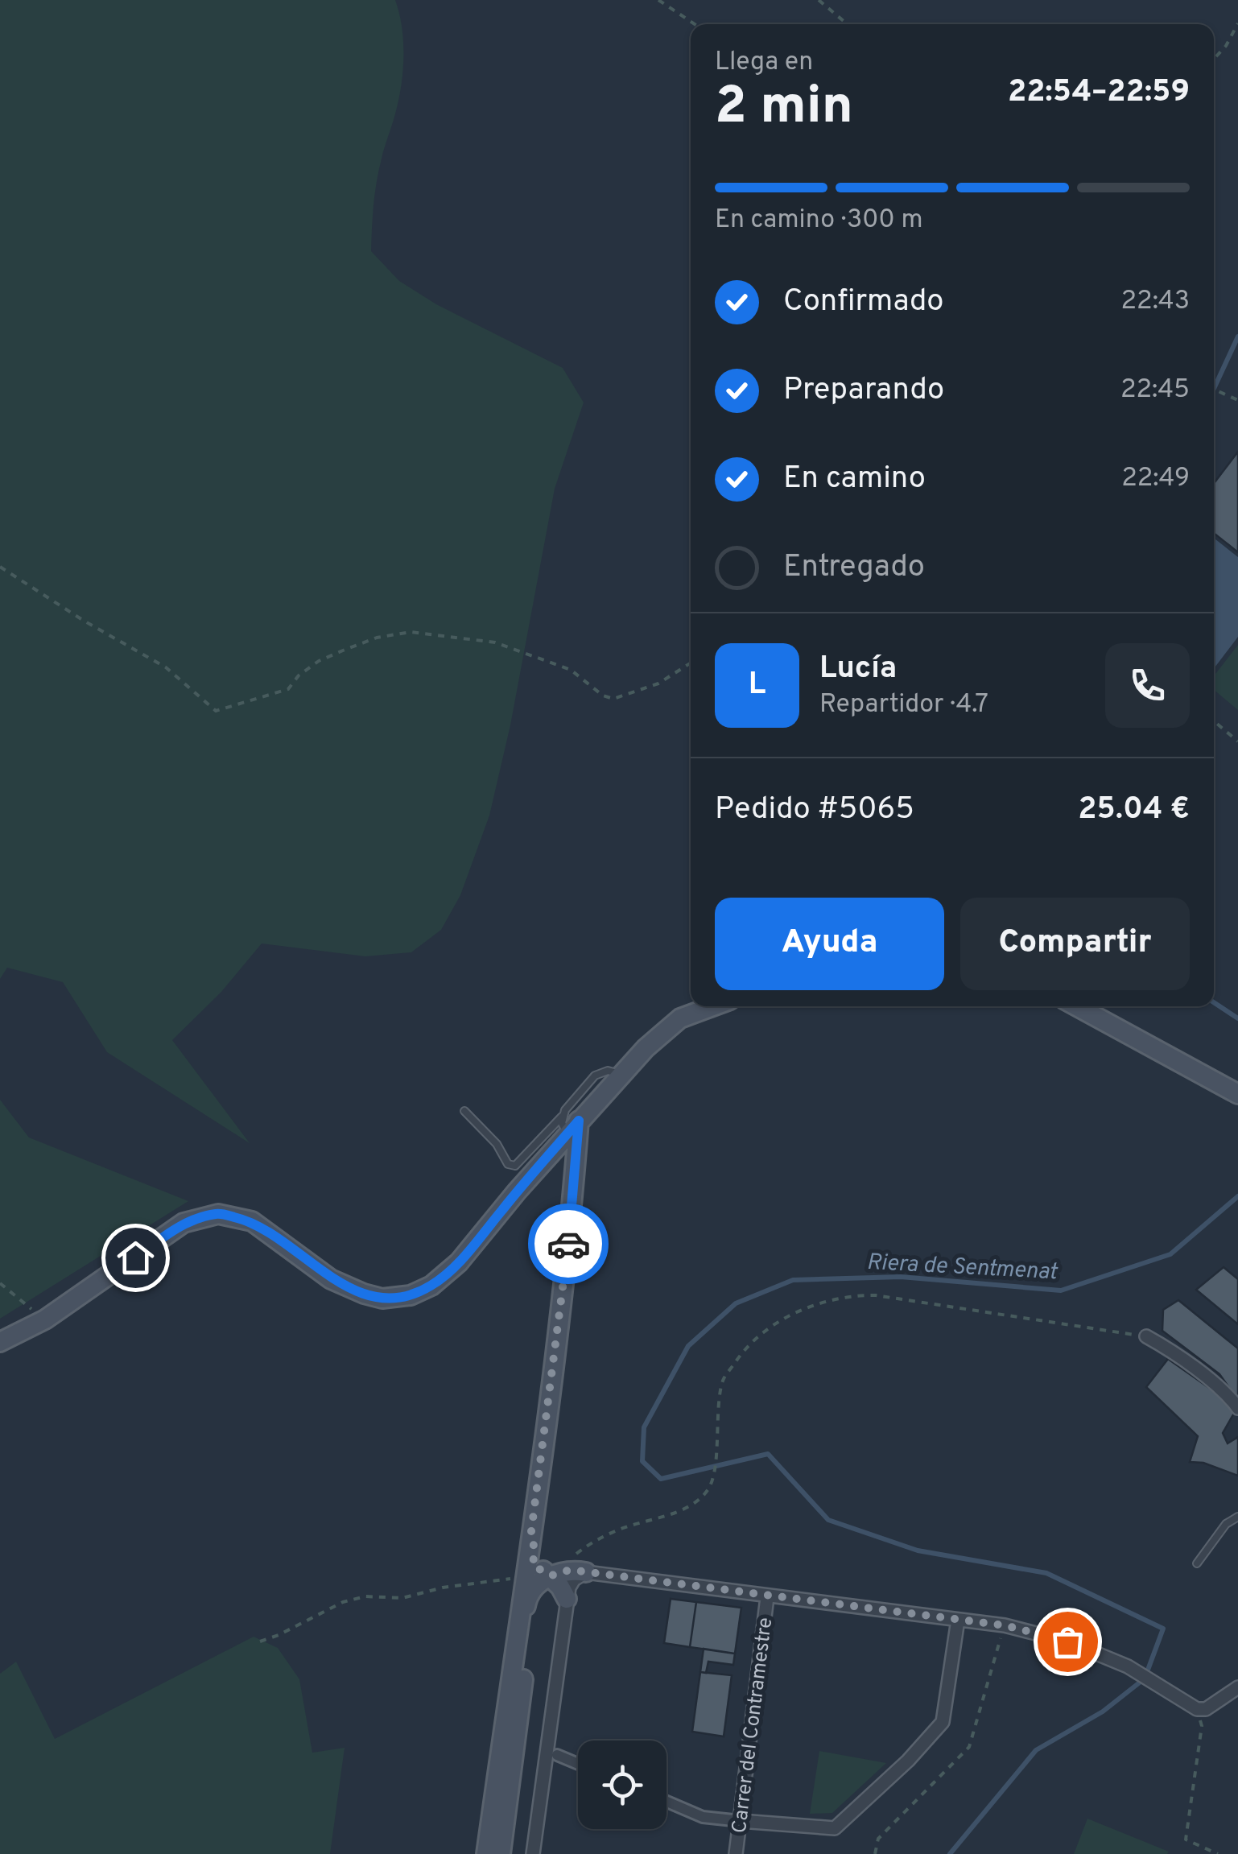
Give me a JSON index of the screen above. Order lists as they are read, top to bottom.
{
  "streets": {
    "street": ["Carrer del Contramestre"]
  },
  "water": ["Riera de Sentmenat"],
  "page": {
    "heading": ["2 min", "Llega en", "22:54–22:59"],
    "panel": [
      "Lucía",
      "Repartidor · 4.7",
      "Pedido #5065",
      "25.04 €"
    ],
    "bar": "En camino · 300 m",
    "list": [
      ["Confirmado", "22:43"],
      ["Preparando", "22:45"],
      ["En camino", "22:49"],
      "Entregado"
    ],
    "round": "L",
    "buttons": ["Ayuda", "Compartir"]
  }
}
